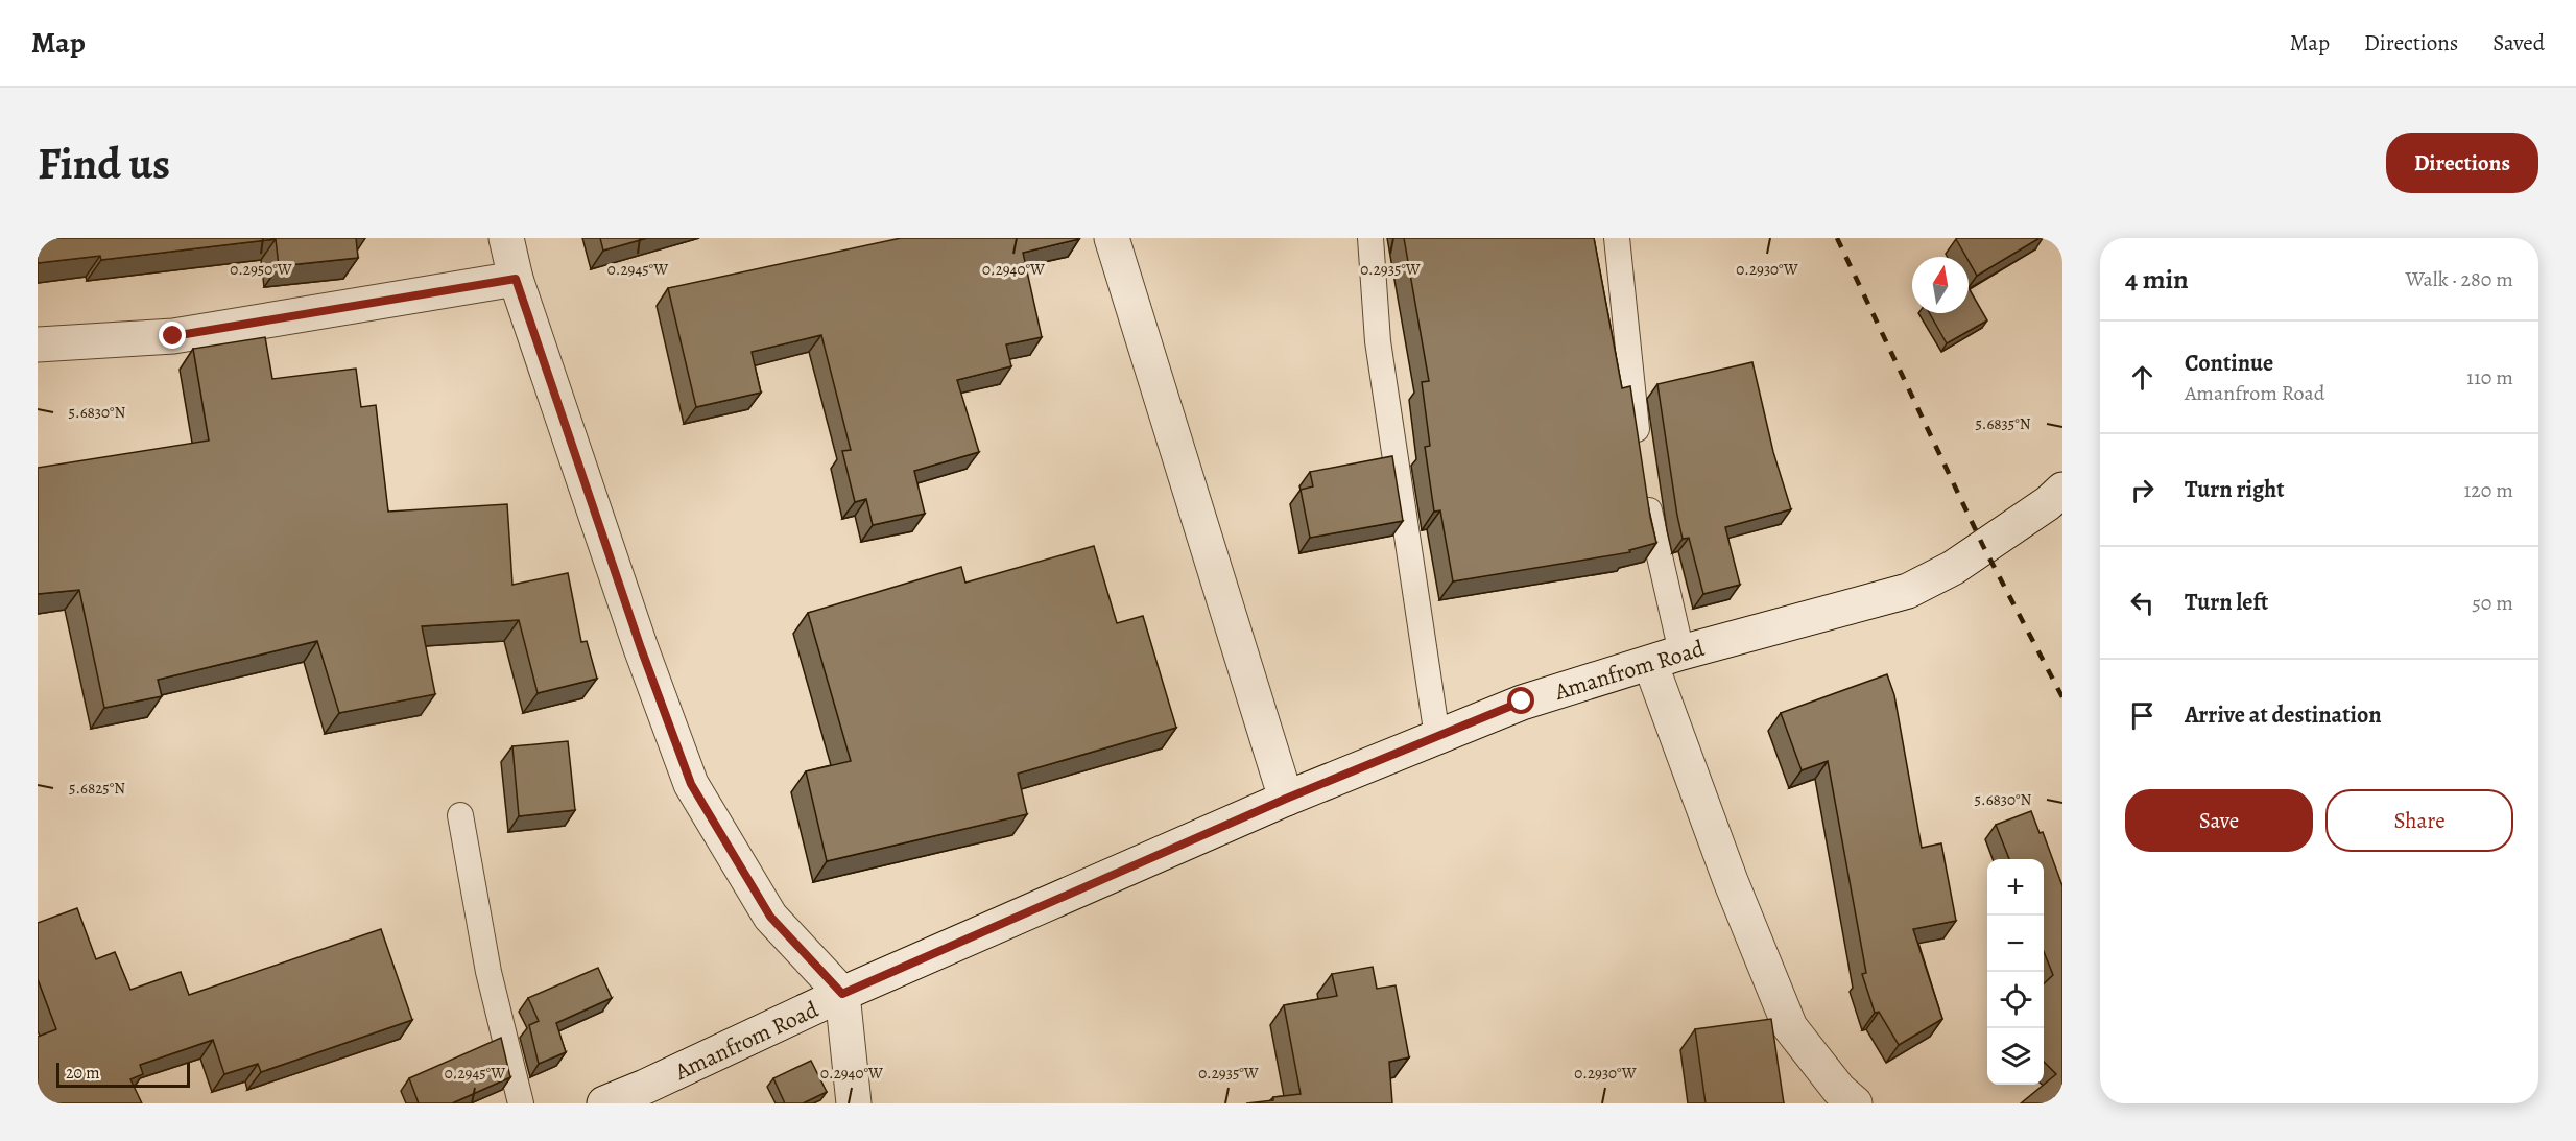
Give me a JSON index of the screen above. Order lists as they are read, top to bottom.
{
  "streets": {
    "street": ["Amanfrom Road"]
  },
  "scale_bar": "20 m",
  "north": "top",
  "page": {
    "header": "Map",
    "nav": ["Map", "Directions", "Saved"],
    "buttons": [
      "Directions",
      ["Save", "Share"]
    ],
    "title": "Find us",
    "heading": ["4 min", "Walk · 280 m"],
    "list": [
      ["Continue", "Amanfrom Road", "110 m"],
      ["Turn right", "120 m"],
      ["Turn left", "50 m"],
      "Arrive at destination"
    ],
    "map_buttons": ["+", "−"],
    "scale": "20 m"
  },
  "coordinates": [
    "0.2950°W",
    "0.2945°W",
    "0.2940°W",
    "0.2935°W",
    "0.2930°W",
    "5.6830°N",
    "5.6835°N",
    "5.6825°N"
  ]
}
